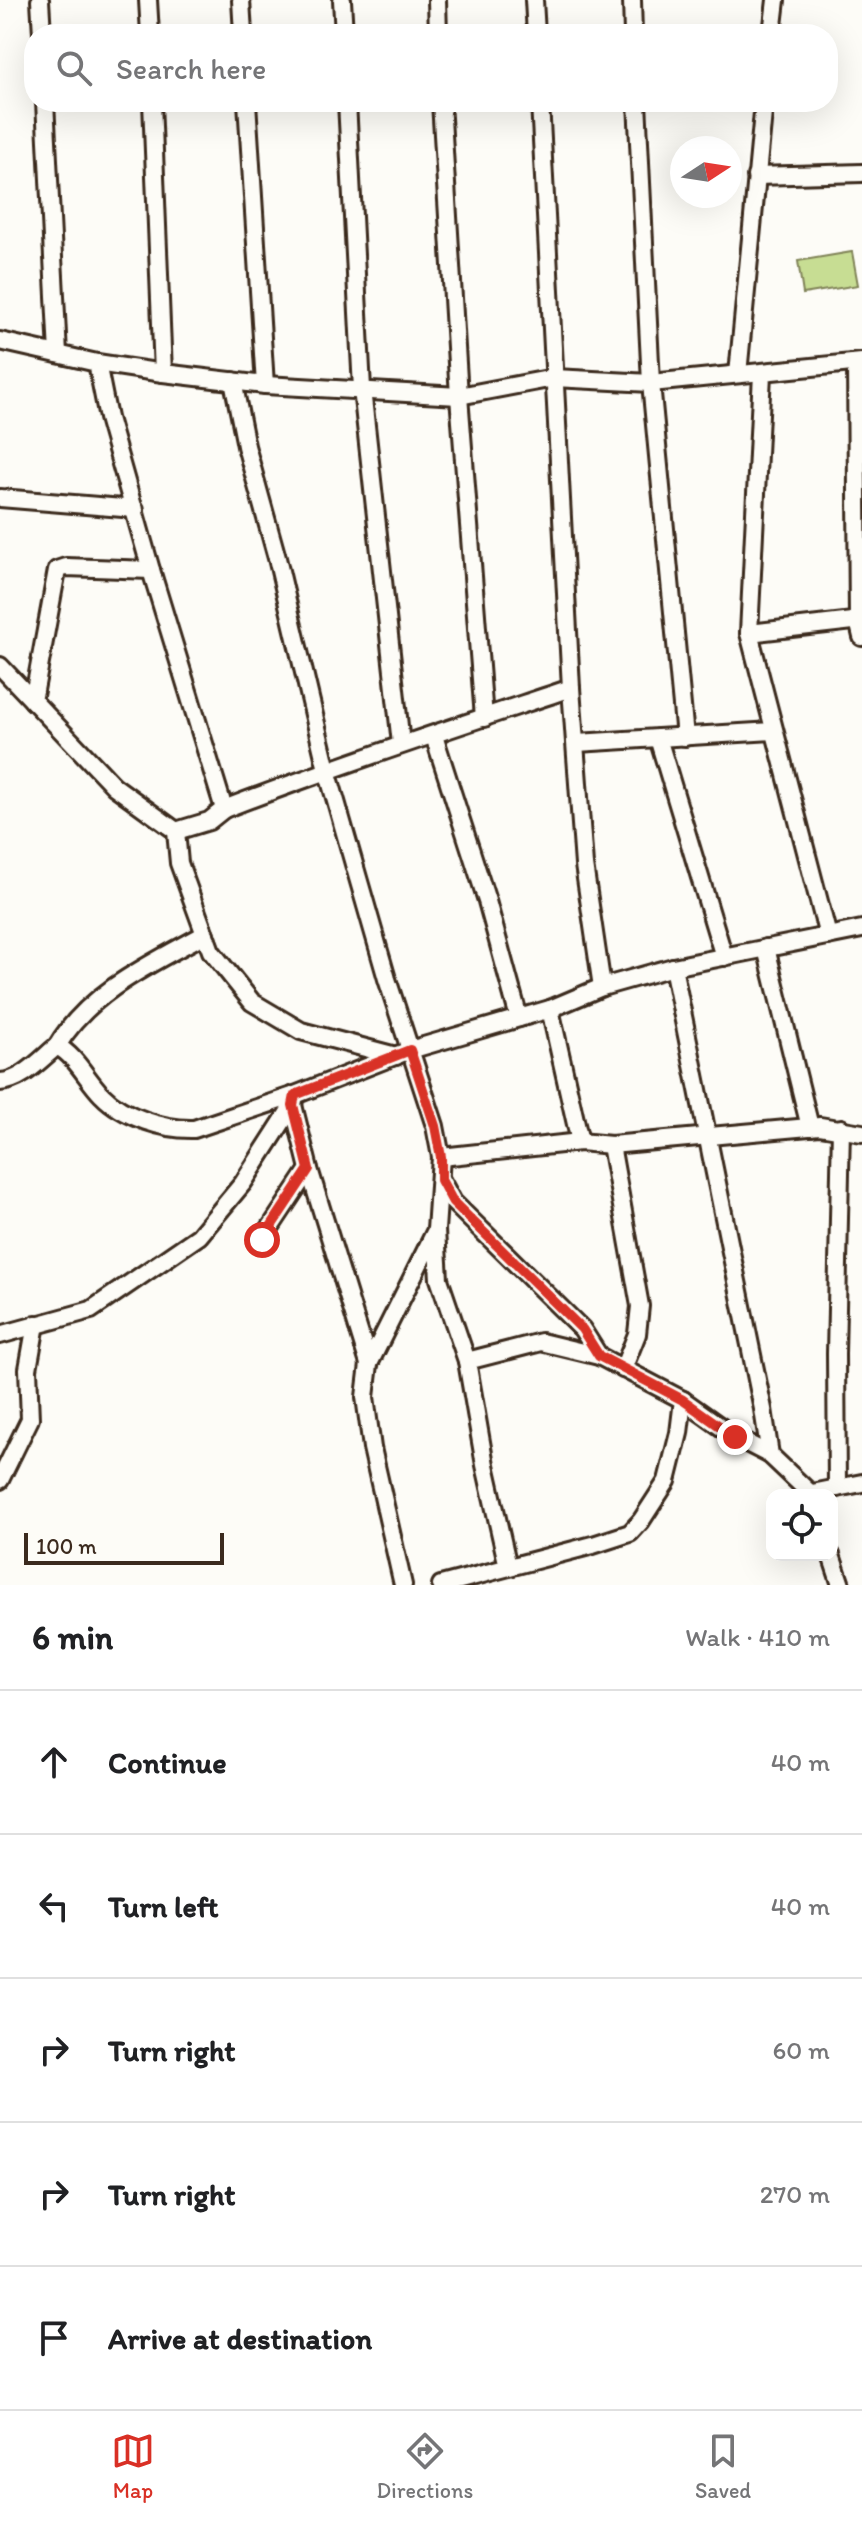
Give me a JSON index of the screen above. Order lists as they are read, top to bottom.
{
  "scale_bar": "100 m",
  "north": "right",
  "page": {
    "search": "Search here",
    "scale": "100 m",
    "heading": ["6 min", "Walk · 410 m"],
    "list": [
      ["Continue", "40 m"],
      ["Turn left", "40 m"],
      ["Turn right", "60 m"],
      ["Turn right", "270 m"],
      "Arrive at destination"
    ],
    "nav": ["Map", "Directions", "Saved"]
  }
}
